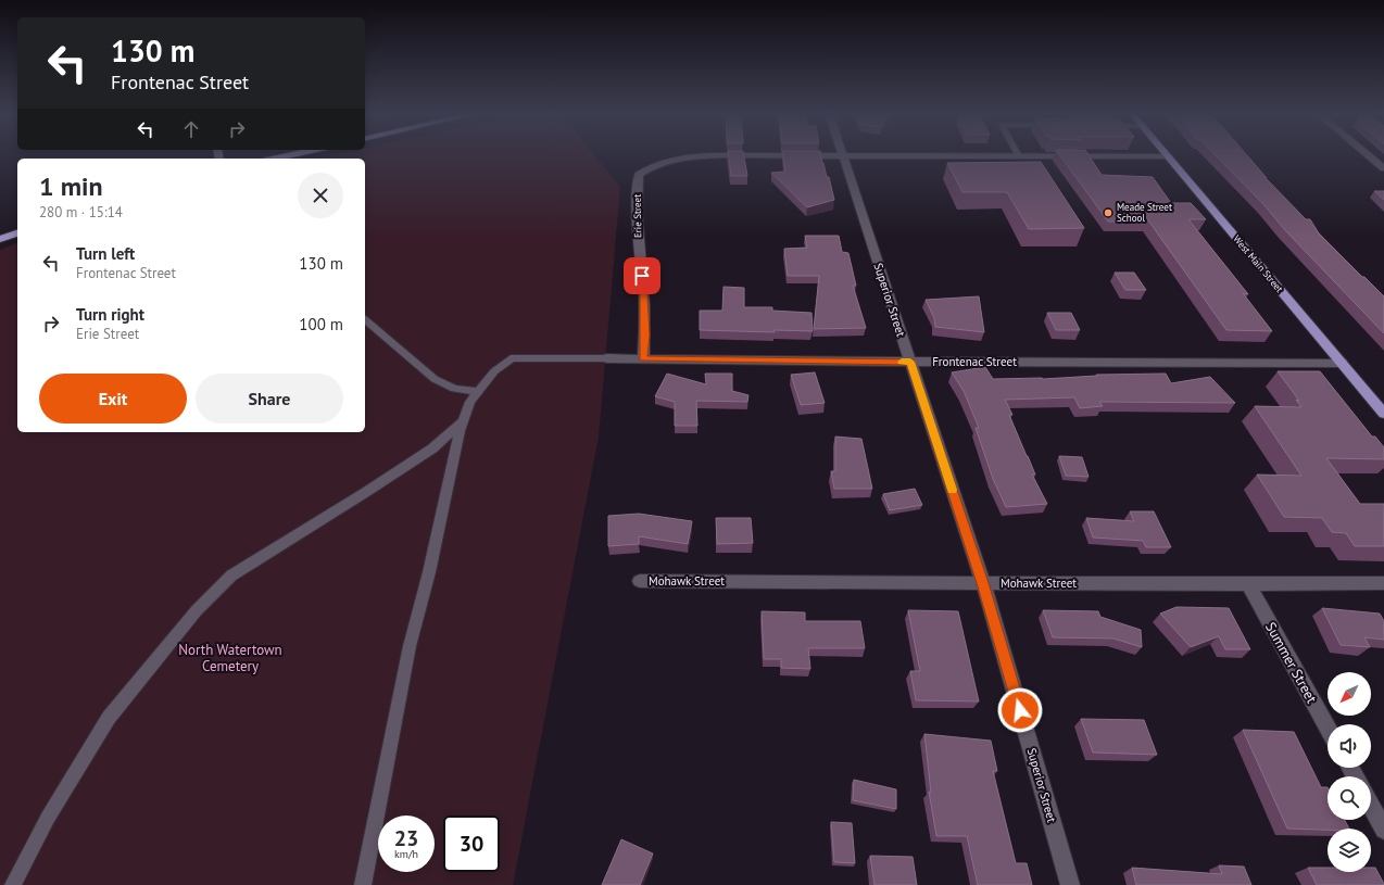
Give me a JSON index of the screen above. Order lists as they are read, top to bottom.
{
  "streets": {
    "main road": ["West Main Street"],
    "street": [
      "Erie Street",
      "Superior Street",
      "Frontenac Street",
      "Mohawk Street",
      "Summer Street"
    ]
  },
  "crossings": [
    ["Erie Street", "Frontenac Street"],
    ["West Main Street", "Frontenac Street"],
    ["Superior Street", "Frontenac Street"],
    ["Superior Street", "Mohawk Street"],
    ["Mohawk Street", "Summer Street"]
  ],
  "parks": ["North Watertown Cemetery"],
  "places": ["Meade Street School"],
  "north": "bottom left",
  "page": {
    "turn": ["130 m", "Frontenac Street"],
    "heading": ["1 min", "280 m · 15:14"],
    "list": [
      {
        "name": "Turn left",
        "note": "Frontenac Street",
        "value": "130 m"
      },
      {
        "name": "Turn right",
        "note": "Erie Street",
        "value": "100 m"
      }
    ],
    "buttons": ["Exit", "Share"],
    "speed": "23 km/h",
    "limit": "30"
  }
}
